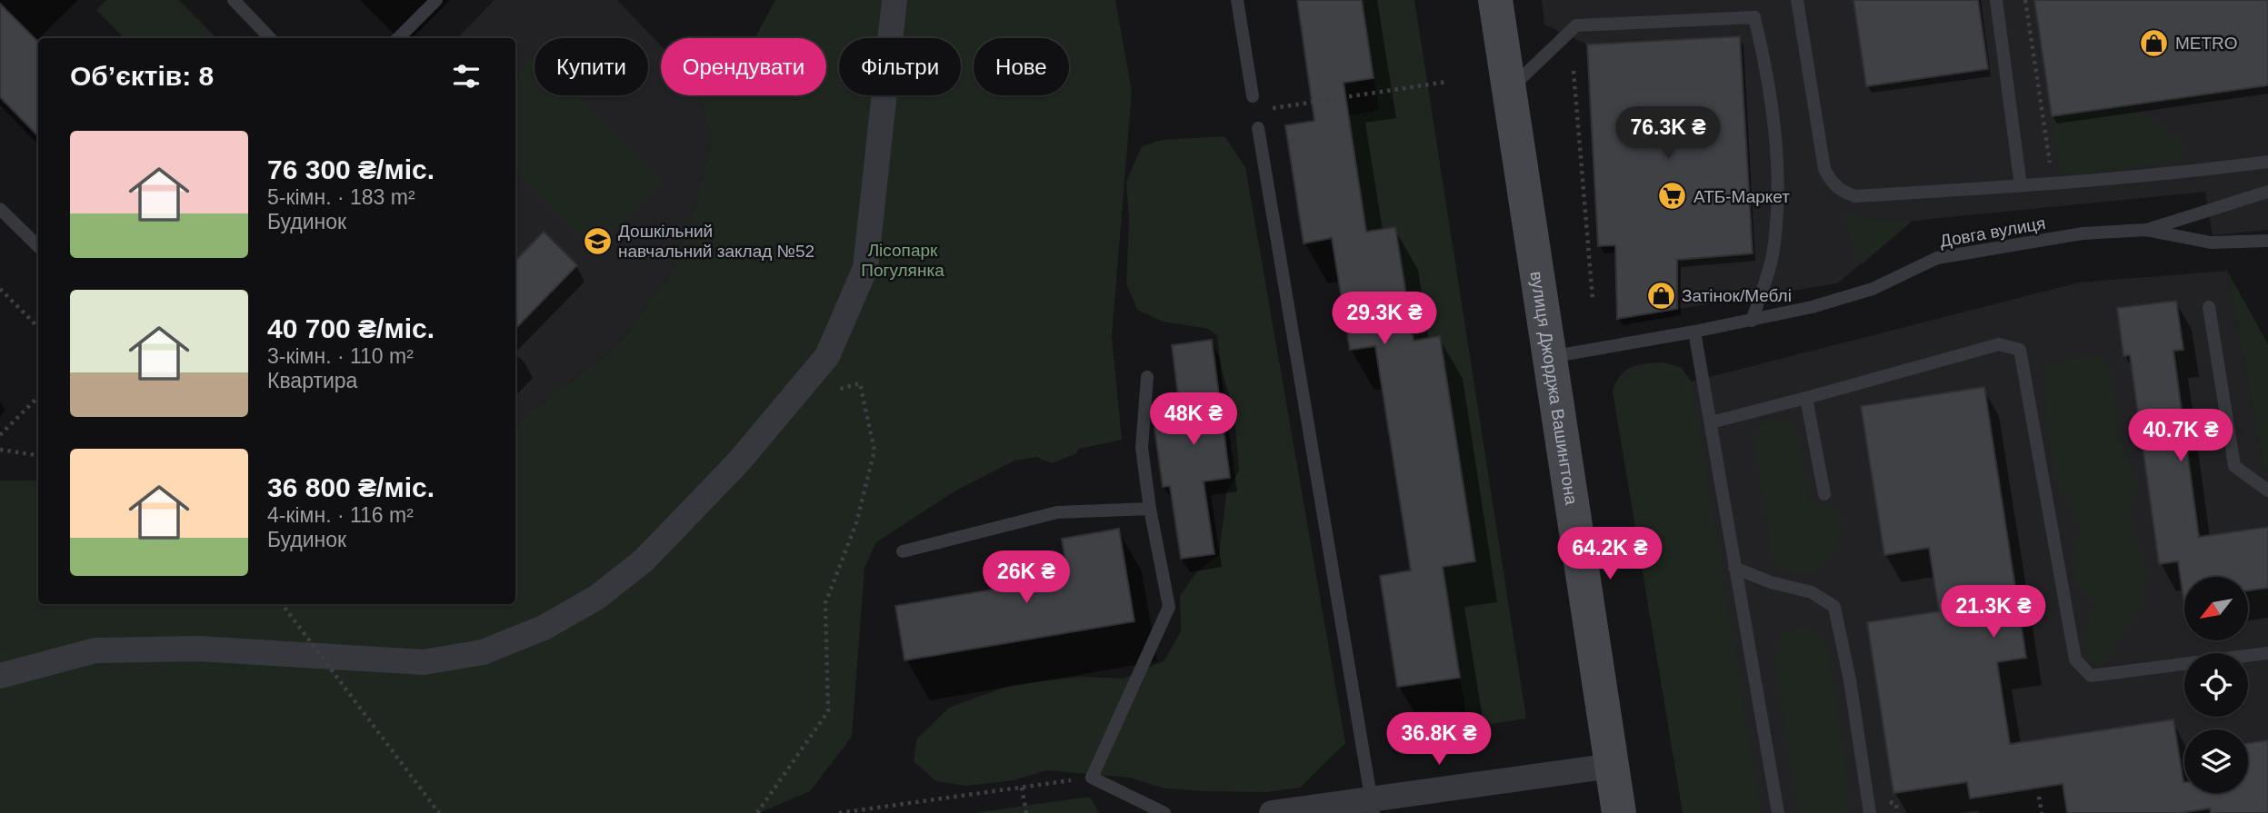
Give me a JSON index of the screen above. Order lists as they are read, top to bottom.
{
  "streets": {
    "main road": ["вулиця Джорджа Вашингтона"],
    "lane": ["Довга вулиця"]
  },
  "crossings": [
    ["Довга вулиця", "вулиця Джорджа Вашингтона"]
  ],
  "parks": ["Лісопарк Погулянка"],
  "places": {
    "shop": ["METRO", "Затінок/Меблі"],
    "supermarket": ["АТБ-Маркет"],
    "school or university": ["Дошкільний навчальний заклад №52"]
  },
  "north": "bottom left",
  "page": {
    "chip": [
      "Купити",
      "Орендувати",
      "Фільтри",
      "Нове"
    ],
    "heading": "Об’єктів: 8",
    "price": [
      "76.3K ₴",
      "29.3K ₴",
      "48K ₴",
      "40.7K ₴",
      "64.2K ₴",
      "26K ₴",
      "21.3K ₴",
      "36.8K ₴"
    ],
    "list": [
      {
        "name": "76 300 ₴/міс.",
        "note": "5-кімн. · 183 m² · Будинок"
      },
      {
        "name": "40 700 ₴/міс.",
        "note": "3-кімн. · 110 m² · Квартира"
      },
      {
        "name": "36 800 ₴/міс.",
        "note": "4-кімн. · 116 m² · Будинок"
      }
    ]
  }
}
